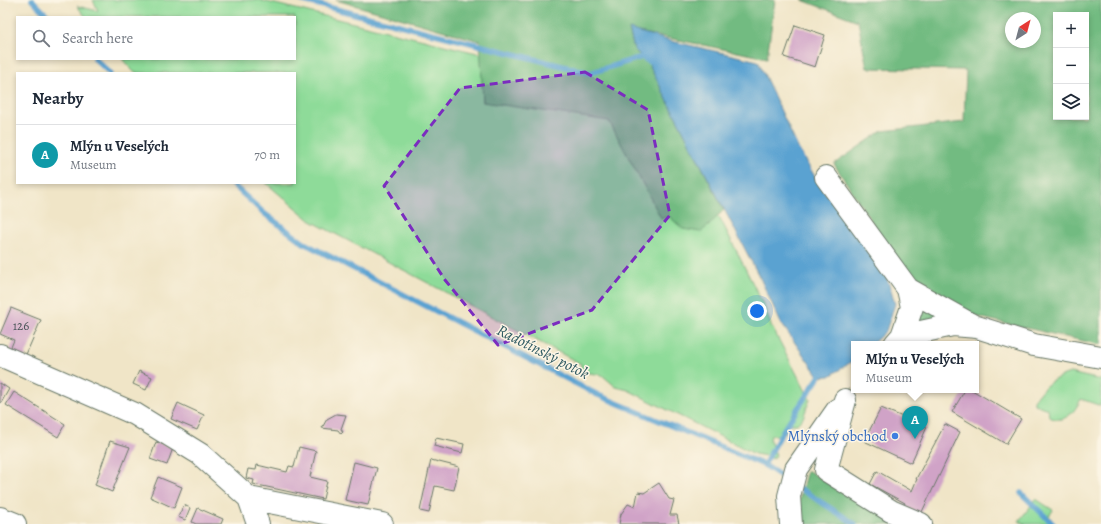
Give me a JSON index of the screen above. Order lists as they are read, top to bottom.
{
  "water": ["Radotínský potok"],
  "places": ["Mlýnský obchod"],
  "house_numbers": ["126"],
  "north": "top right",
  "page": {
    "map_buttons": ["+", "−"],
    "search": "Search here",
    "heading": "Nearby",
    "list": [
      {
        "mark": "A",
        "name": "Mlýn u Veselých",
        "note": "Museum",
        "value": "70 m"
      }
    ],
    "popup": ["Mlýn u Veselých", "Museum"],
    "pins": "A"
  }
}
